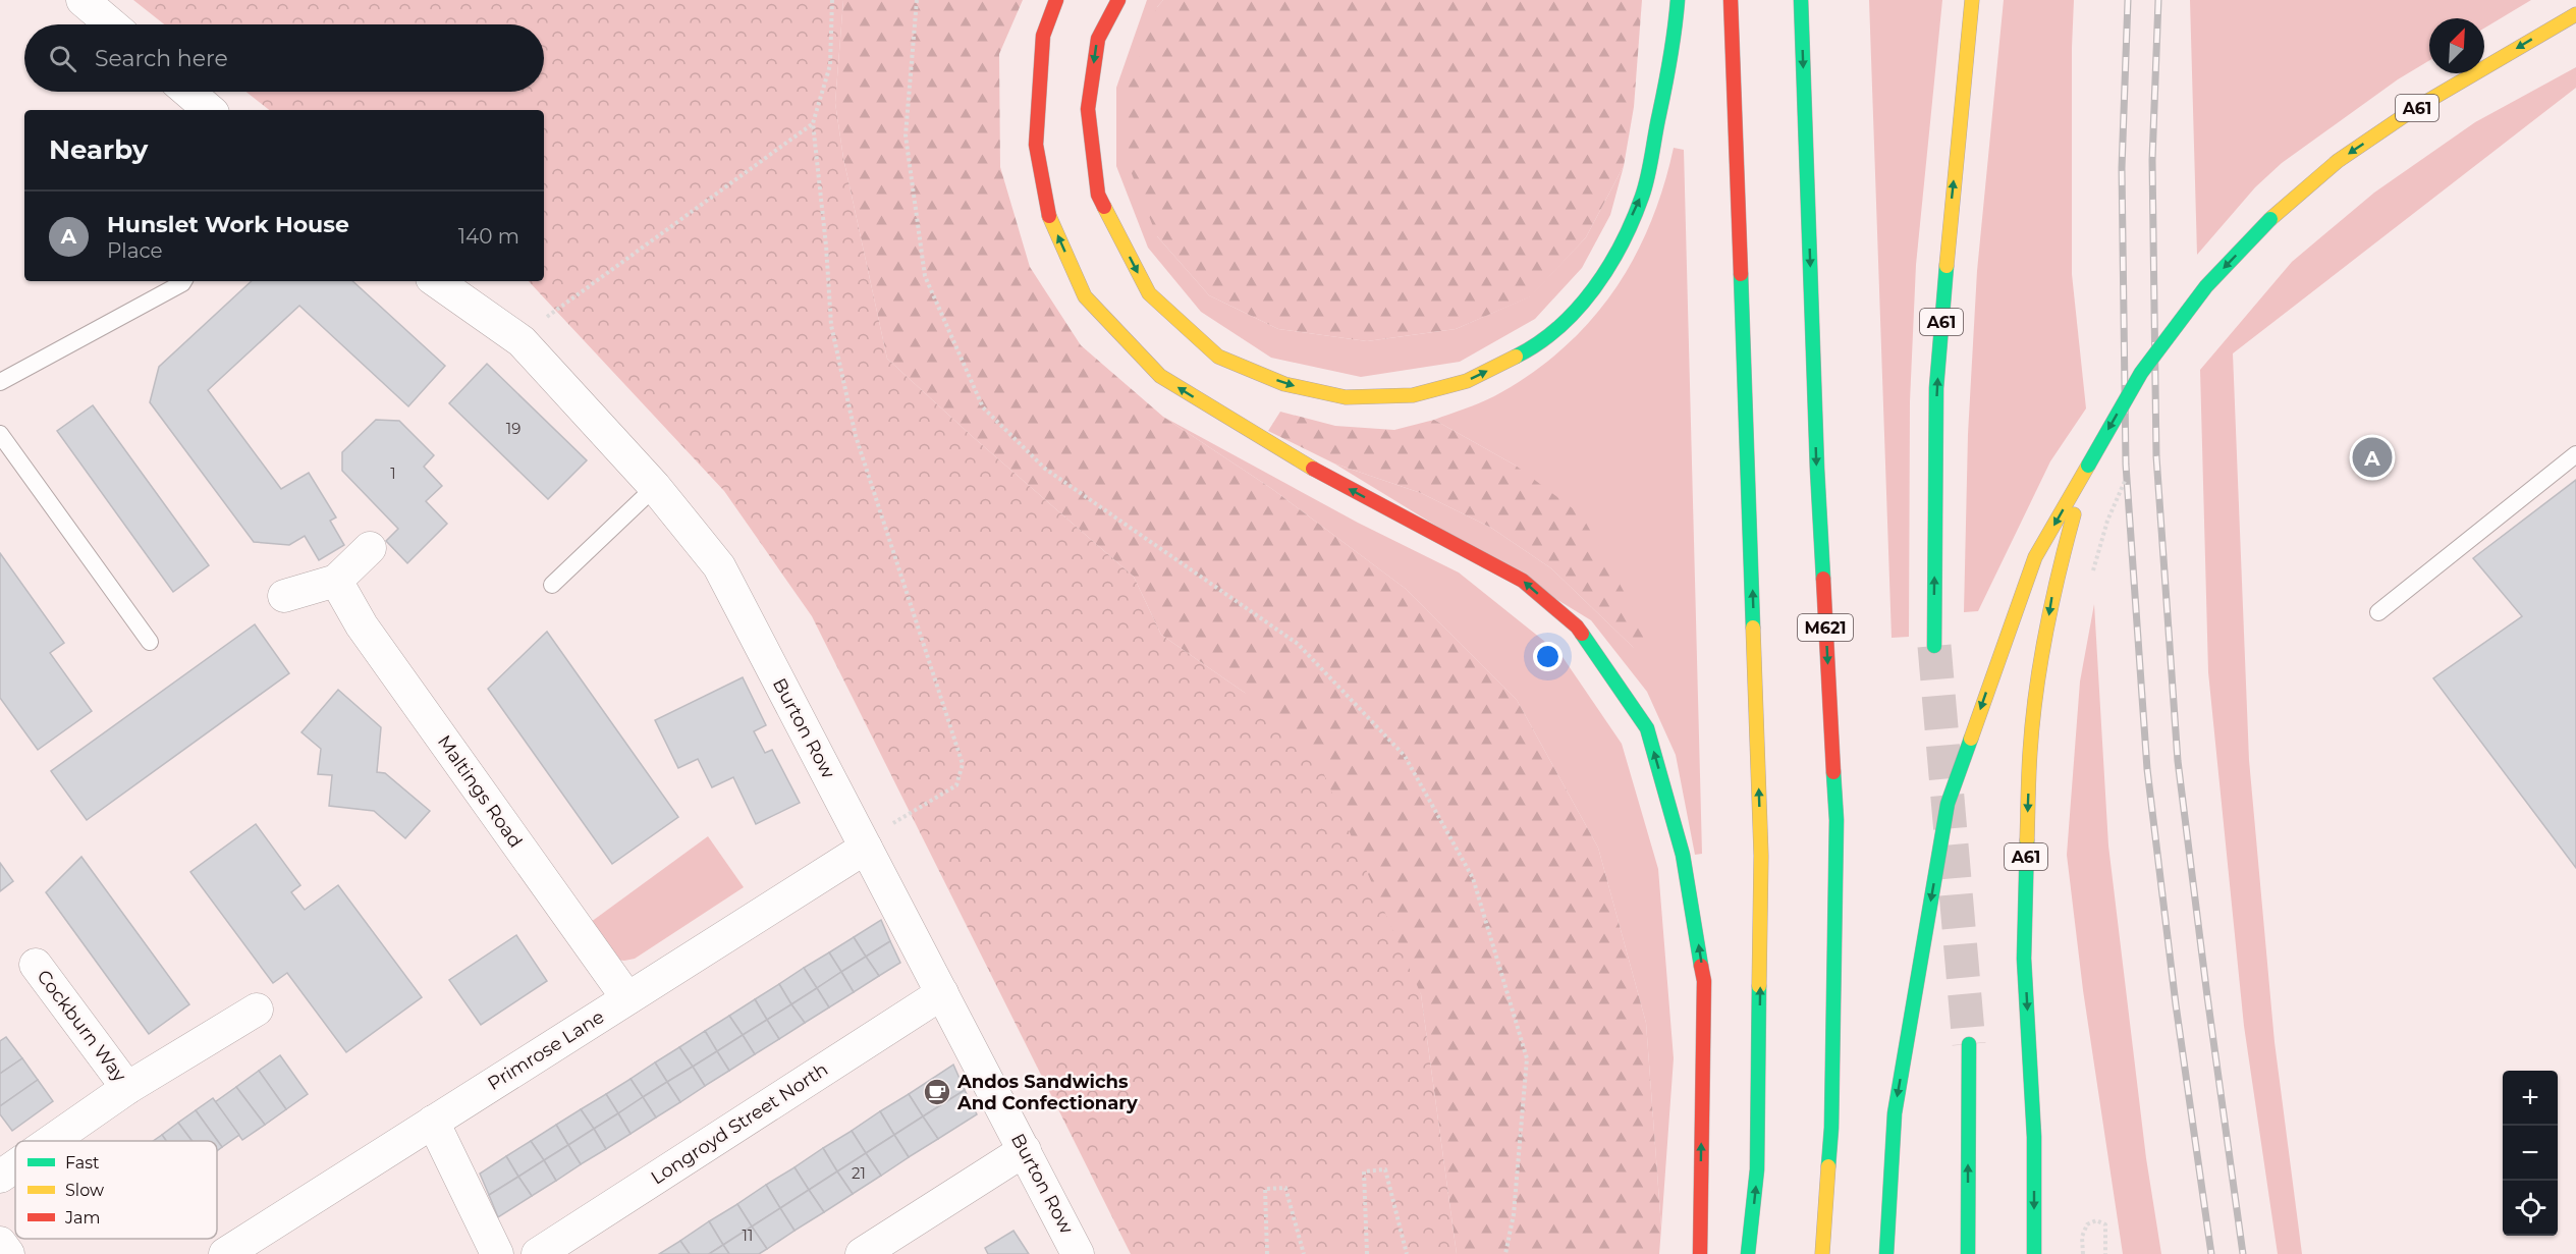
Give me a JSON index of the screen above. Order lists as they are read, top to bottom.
{
  "streets": {
    "highway": ["A61", "M621"],
    "street": [
      "Burton Row",
      "Maltings Road",
      "Cockburn Way",
      "Primrose Lane",
      "Longroyd Street North"
    ]
  },
  "crossings": [
    ["Burton Row", "Primrose Lane"],
    ["Burton Row", "Longroyd Street North"],
    ["Maltings Road", "Primrose Lane"]
  ],
  "places": {
    "cafe": ["Andos Sandwichs And Confectionary"]
  },
  "house_numbers": [
    "19",
    "1",
    "21",
    "11"
  ],
  "legend": ["Fast", "Slow", "Jam"],
  "north": "top right",
  "page": {
    "search": "Search here",
    "heading": "Nearby",
    "list": [
      {
        "mark": "A",
        "name": "Hunslet Work House",
        "note": "Place",
        "value": "140 m"
      }
    ],
    "pins": "A",
    "map_buttons": ["+", "−"]
  }
}
